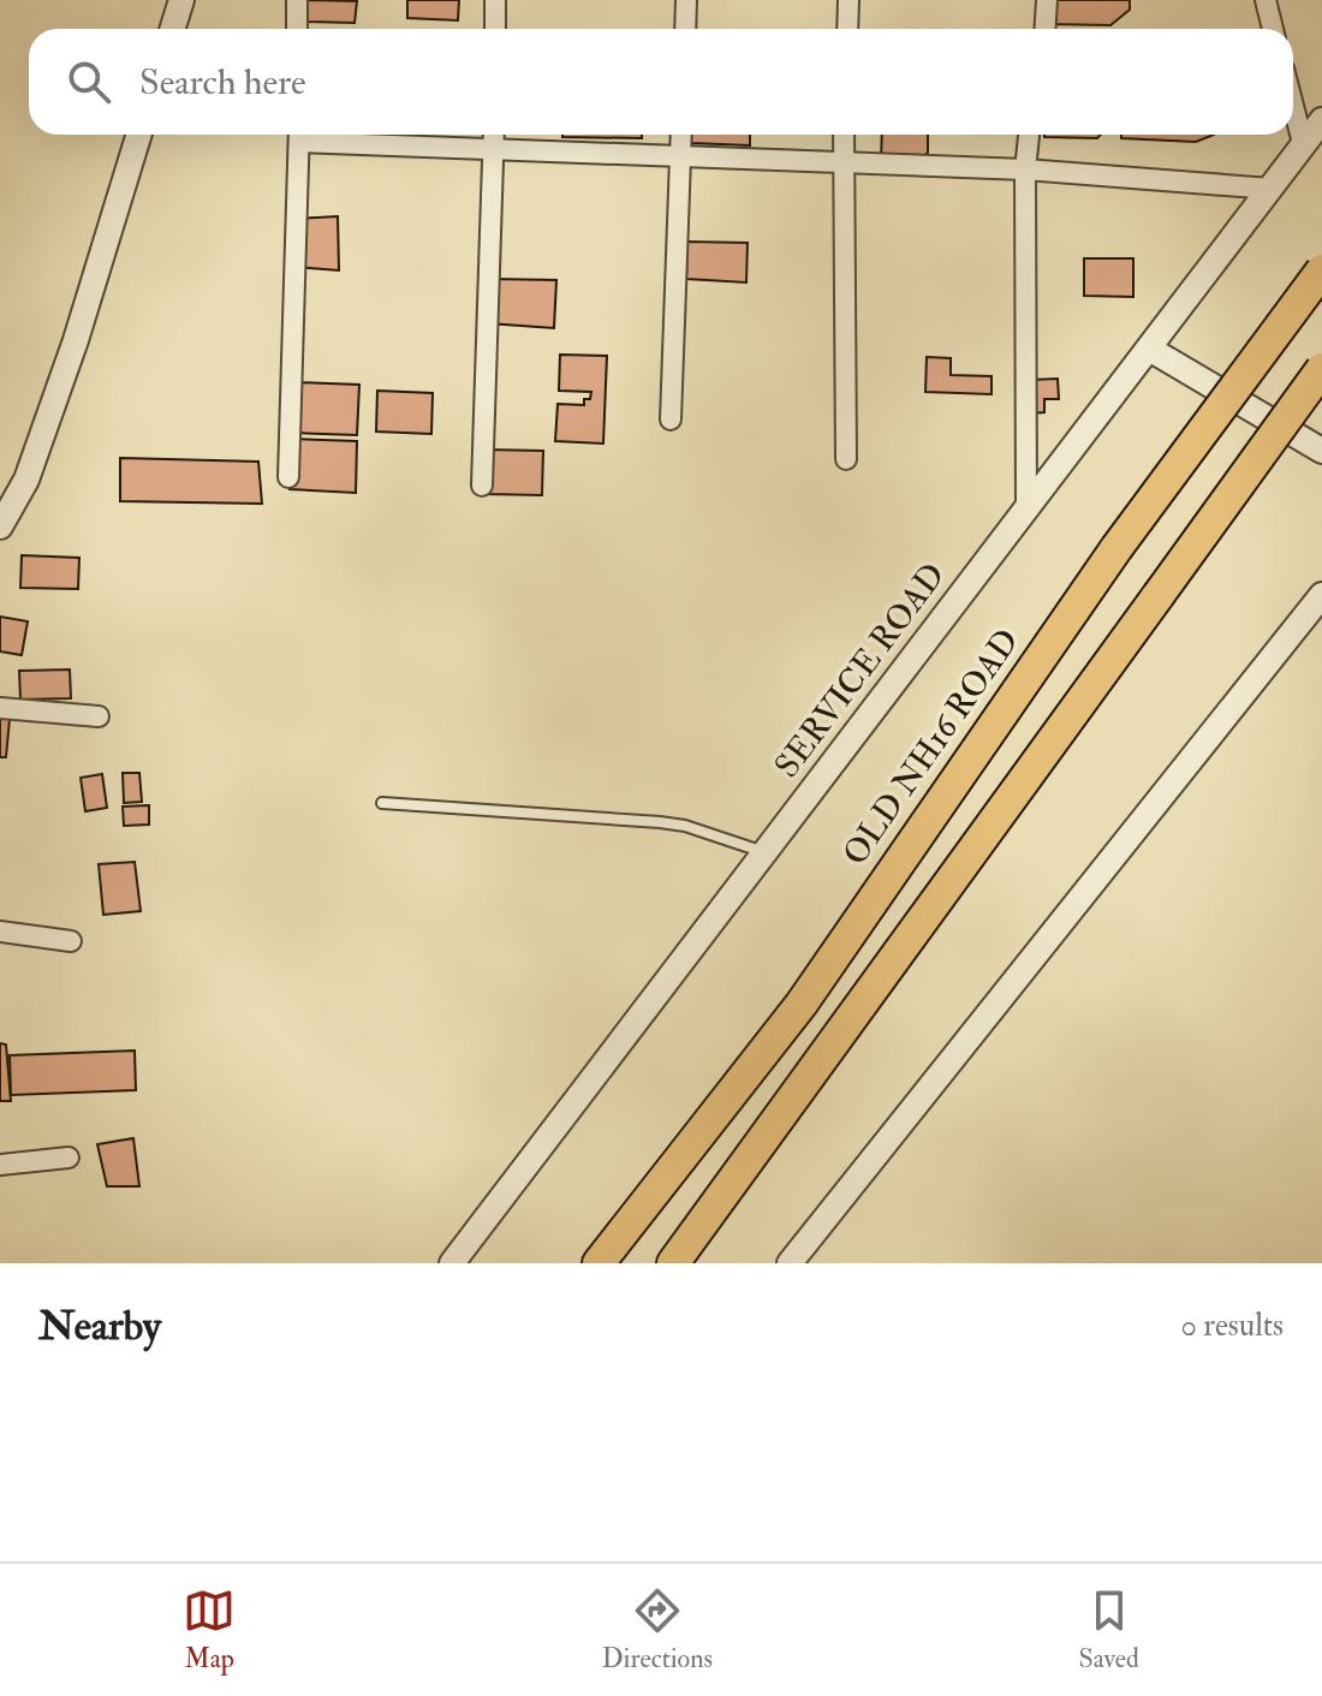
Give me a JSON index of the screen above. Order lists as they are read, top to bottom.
{
  "streets": {
    "main road": ["OLD NH16 ROAD"],
    "street": ["SERVICE ROAD"]
  },
  "page": {
    "search": "Search here",
    "heading": ["Nearby", "0 results"],
    "nav": ["Map", "Directions", "Saved"]
  }
}
